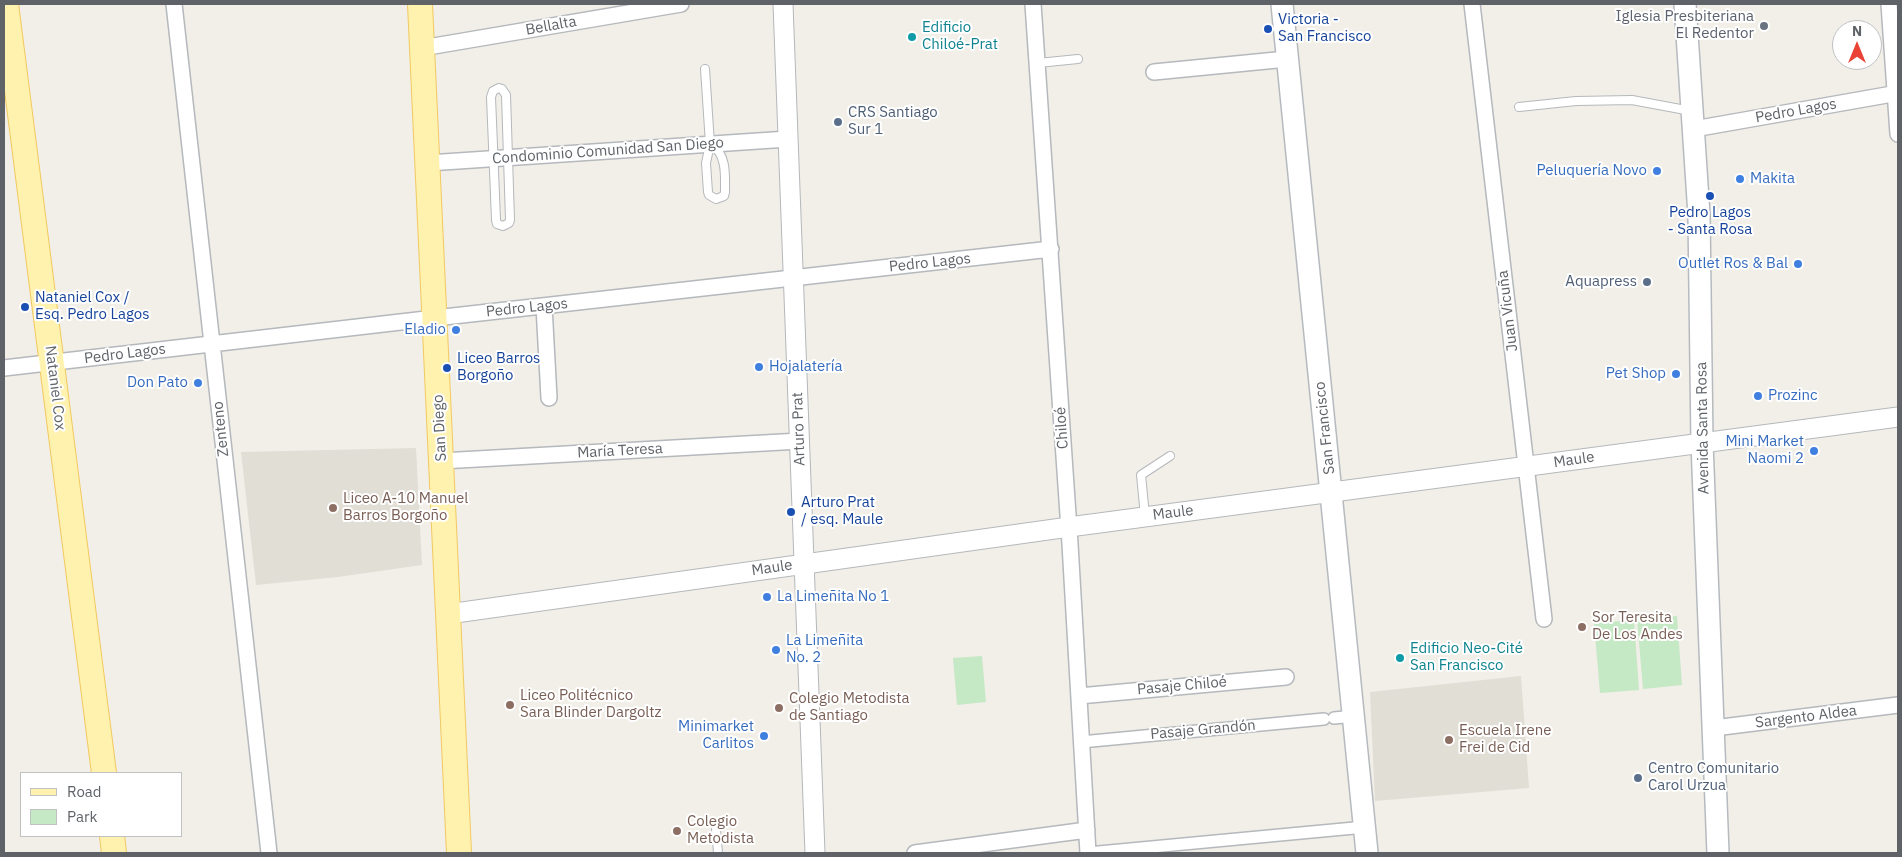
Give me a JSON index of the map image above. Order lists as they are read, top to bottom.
{
  "streets": {
    "main road": [
      "Nataniel Cox",
      "San Diego",
      "San Francisco",
      "Avenida Santa Rosa"
    ],
    "street": [
      "Bellalta",
      "Pedro Lagos",
      "Condominio Comunidad San Diego",
      "Juan Vicuña",
      "Chiloé",
      "Zenteno",
      "Arturo Prat",
      "María Teresa",
      "Maule",
      "Pasaje Chiloé",
      "Sargento Aldea",
      "Pasaje Grandón"
    ]
  },
  "crossings": [
    ["Bellalta", "San Diego"],
    ["Pedro Lagos", "Nataniel Cox"],
    ["Pedro Lagos", "San Diego"],
    ["Pedro Lagos", "Chiloé"],
    ["Pedro Lagos", "Avenida Santa Rosa"],
    ["Pedro Lagos", "Zenteno"],
    ["Pedro Lagos", "Arturo Prat"],
    ["Condominio Comunidad San Diego", "San Diego"],
    ["Condominio Comunidad San Diego", "Arturo Prat"],
    ["Juan Vicuña", "Maule"],
    ["San Diego", "María Teresa"],
    ["San Diego", "Maule"],
    ["Chiloé", "Maule"],
    ["Chiloé", "Pasaje Chiloé"],
    ["Chiloé", "Pasaje Grandón"],
    ["San Francisco", "Maule"],
    ["San Francisco", "Pasaje Grandón"],
    ["Avenida Santa Rosa", "Maule"],
    ["Avenida Santa Rosa", "Sargento Aldea"],
    ["Arturo Prat", "María Teresa"],
    ["Arturo Prat", "Maule"]
  ],
  "places": [
    "Iglesia Presbiteriana El Redentor",
    "Victoria - San Francisco",
    "Edificio Chiloé-Prat",
    "CRS Santiago Sur 1",
    "Peluquería Novo",
    "Makita",
    "Pedro Lagos - Santa Rosa",
    "Outlet Ros & Bal",
    "Aquapress",
    "Nataniel Cox / Esq. Pedro Lagos",
    "Eladio",
    "Hojalatería",
    "Liceo Barros Borgoño",
    "Pet Shop",
    "Don Pato",
    "Prozinc",
    "Mini Market Naomi 2",
    "Liceo A-10 Manuel Barros Borgoño",
    "Arturo Prat / esq. Maule",
    "La Limeñita No 1",
    "Sor Teresita De Los Andes",
    "La Limeñita No. 2",
    "Edificio Neo-Cité San Francisco",
    "Liceo Politécnico Sara Blinder Dargoltz",
    "Colegio Metodista de Santiago",
    "Minimarket Carlitos",
    "Escuela Irene Frei de Cid",
    "Centro Comunitario Carol Urzua",
    "Colegio Metodista"
  ],
  "legend": ["Road", "Park"],
  "north": "top"
}
